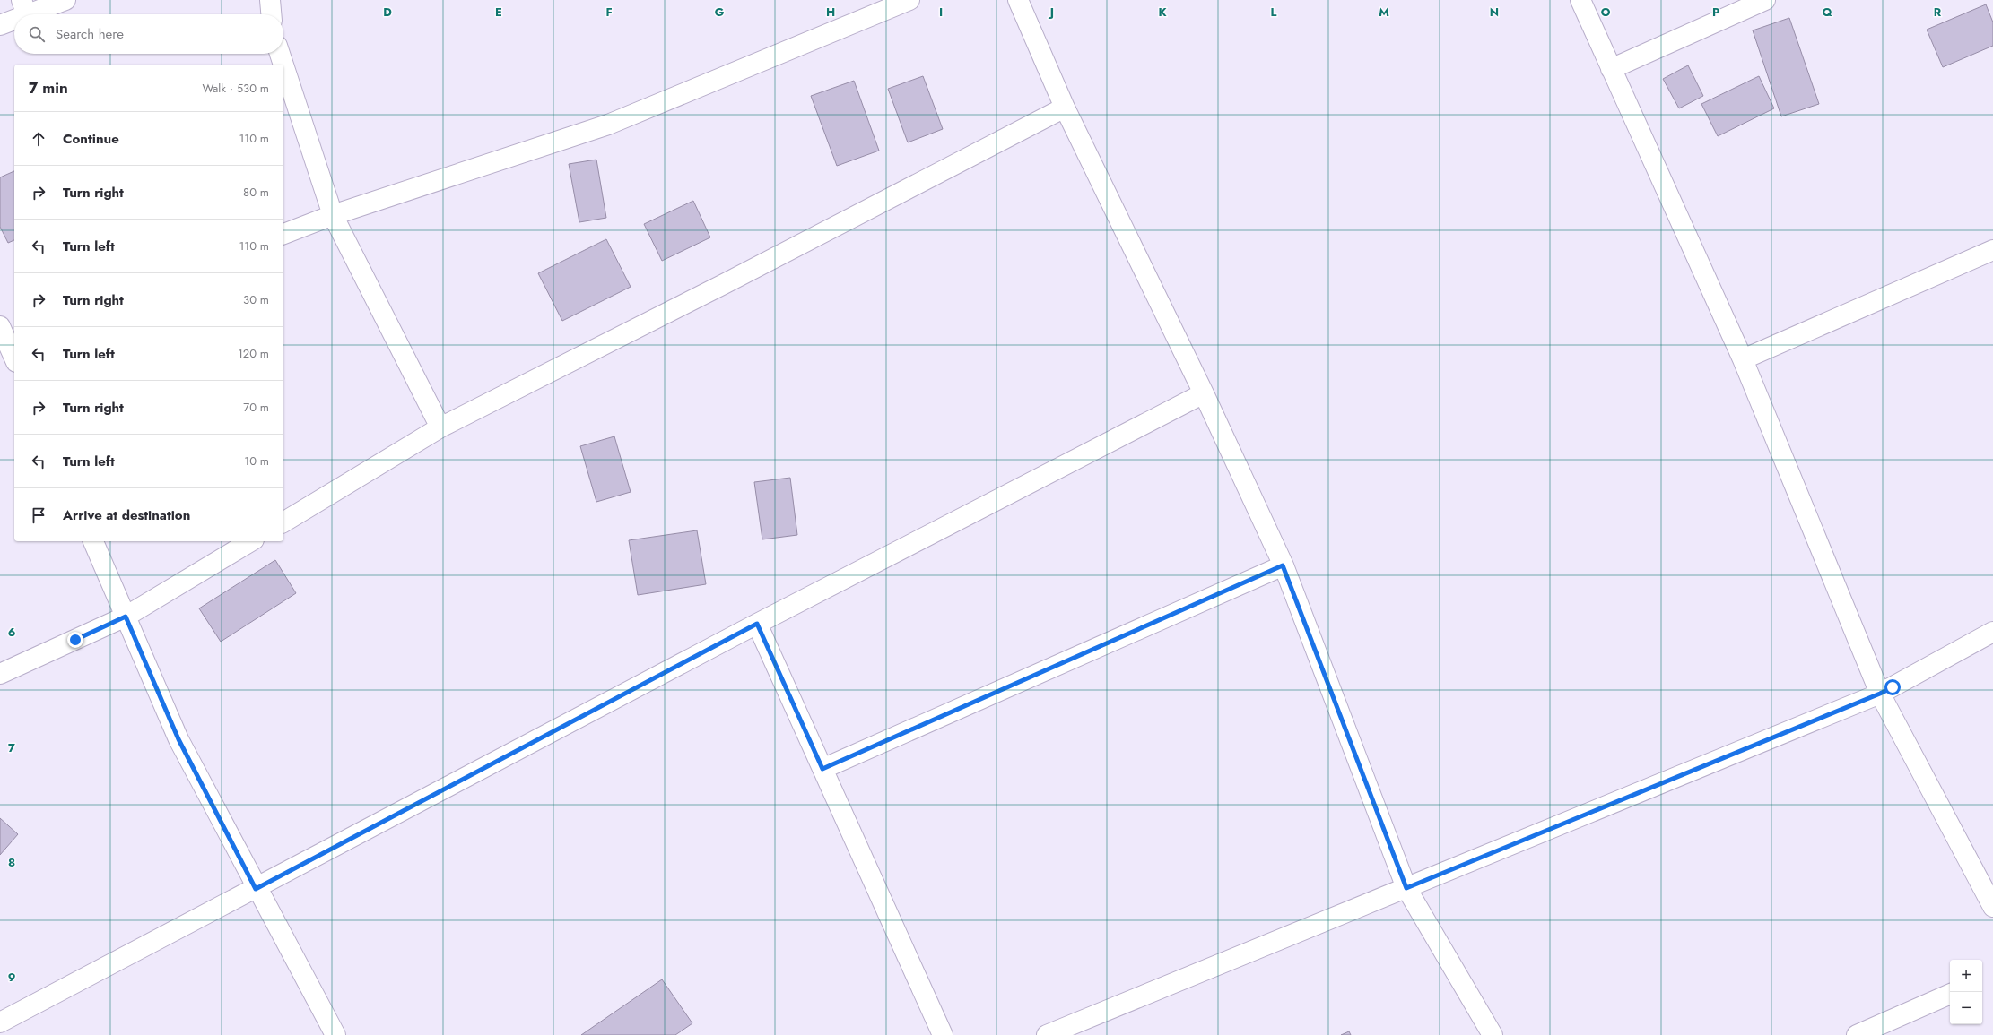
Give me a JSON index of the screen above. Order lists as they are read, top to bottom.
{
  "page": {
    "search": "Search here",
    "heading": ["7 min", "Walk · 530 m"],
    "list": [
      ["Continue", "110 m"],
      ["Turn right", "80 m"],
      ["Turn left", "110 m"],
      ["Turn right", "30 m"],
      ["Turn left", "120 m"],
      ["Turn right", "70 m"],
      ["Turn left", "10 m"],
      "Arrive at destination"
    ],
    "map_buttons": ["+", "−"]
  },
  "grid": {
    "columns": [
      "D",
      "E",
      "F",
      "G",
      "H",
      "I",
      "J",
      "K",
      "L",
      "M",
      "N",
      "O",
      "P",
      "Q",
      "R"
    ],
    "rows": [
      "6",
      "7",
      "8",
      "9"
    ]
  }
}
